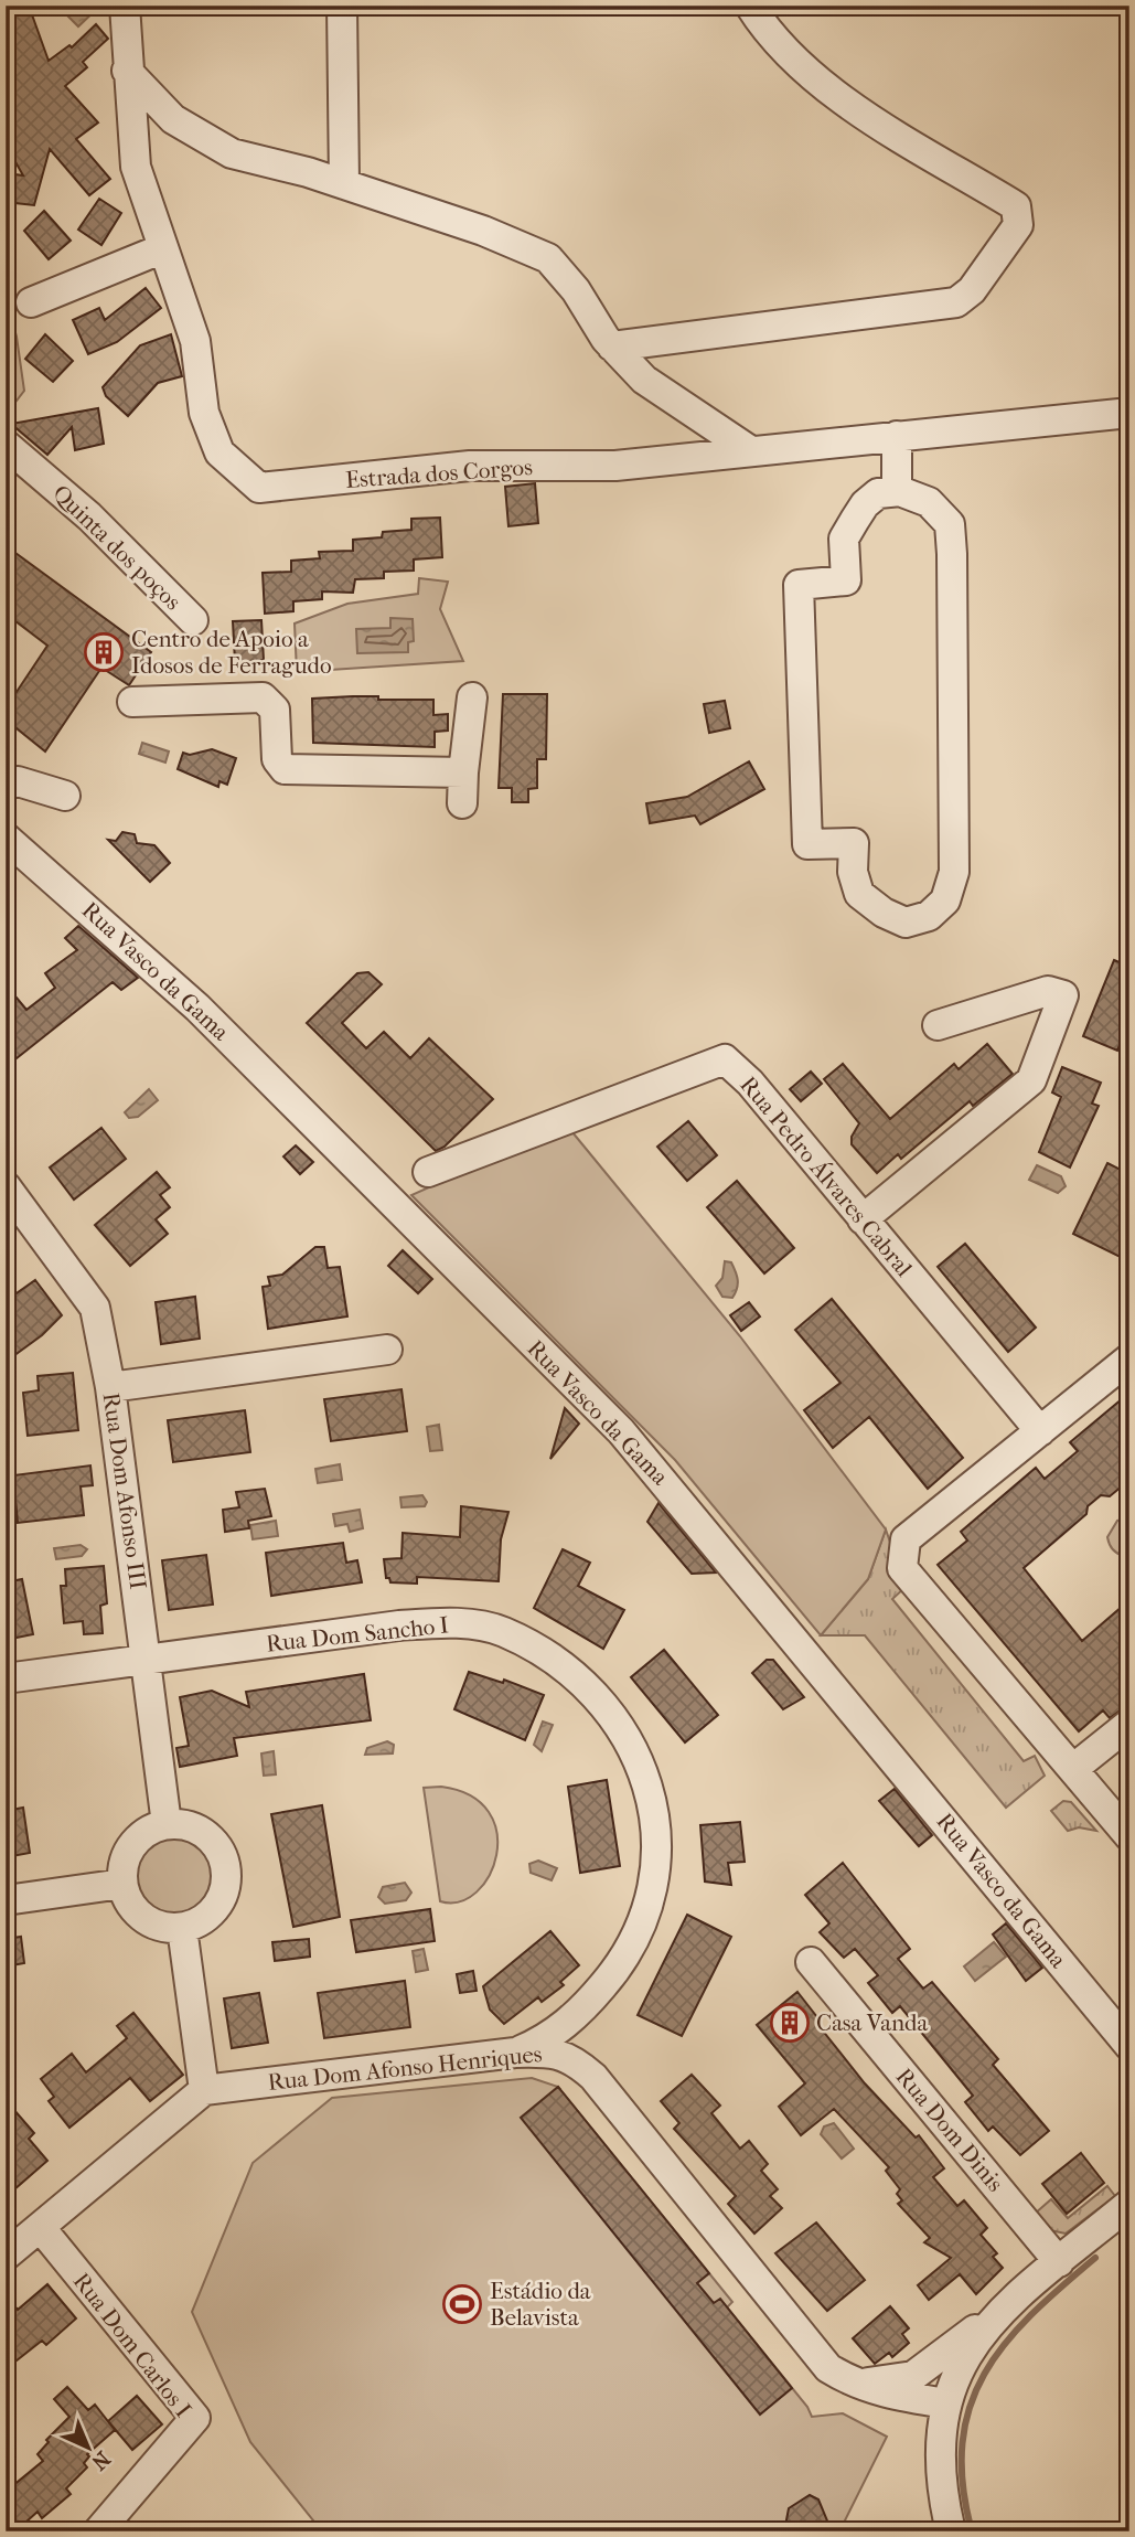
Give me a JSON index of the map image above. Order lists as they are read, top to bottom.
{
  "streets": {
    "street": [
      "Estrada dos Corgos",
      "Quinta dos poços",
      "Rua Vasco da Gama",
      "Rua Pedro Álvares Cabral",
      "Rua Dom Afonso III",
      "Rua Dom Sancho I",
      "Rua Dom Afonso Henriques",
      "Rua Dom Dinis",
      "Rua Dom Carlos I"
    ]
  },
  "crossings": [
    ["Rua Dom Afonso III", "Rua Dom Sancho I"]
  ],
  "places": {
    "building": ["Centro de Apoio a Idosos de Ferragudo", "Casa Vanda"],
    "sports": ["Estádio da Belavista"]
  },
  "north": "bottom right"
}
